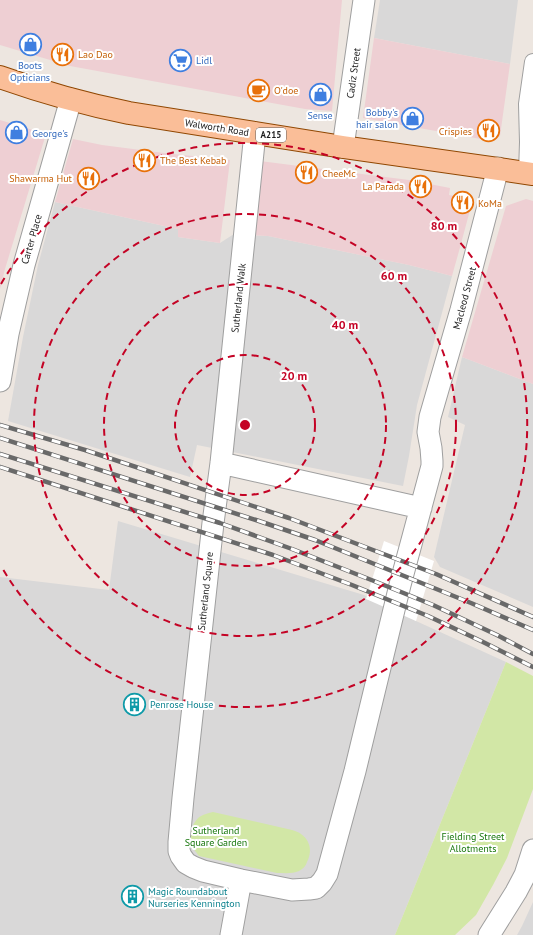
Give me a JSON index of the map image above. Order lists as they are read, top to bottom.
{
  "streets": {
    "main road": ["Walworth Road", "A215"],
    "street": [
      "Cadiz Street",
      "Carter Place",
      "Sutherland Walk",
      "Macleod Street",
      "Sutherland Square"
    ]
  },
  "crossings": [
    ["Cadiz Street", "Walworth Road"],
    ["Walworth Road", "Carter Place"],
    ["Walworth Road", "Sutherland Walk"],
    ["Walworth Road", "Macleod Street"],
    ["Sutherland Walk", "Sutherland Square"],
    ["Macleod Street", "Sutherland Square"]
  ],
  "parks": ["Sutherland Square Garden", "Fielding Street Allotments"],
  "places": {
    "shop": [
      "Boots Opticians",
      "Sense",
      "Bobby's hair salon",
      "George's"
    ],
    "restaurant": [
      "Lao Dao",
      "Crispies",
      "The Best Kebab",
      "CheeMc",
      "Shawarma Hut",
      "La Parada",
      "KoMa"
    ],
    "supermarket": ["Lidl"],
    "cafe": ["O'doe"],
    "building": ["Penrose House", "Magic Roundabout Nurseries Kennington"]
  },
  "rings": [
    "80 m",
    "60 m",
    "40 m",
    "20 m"
  ]
}
